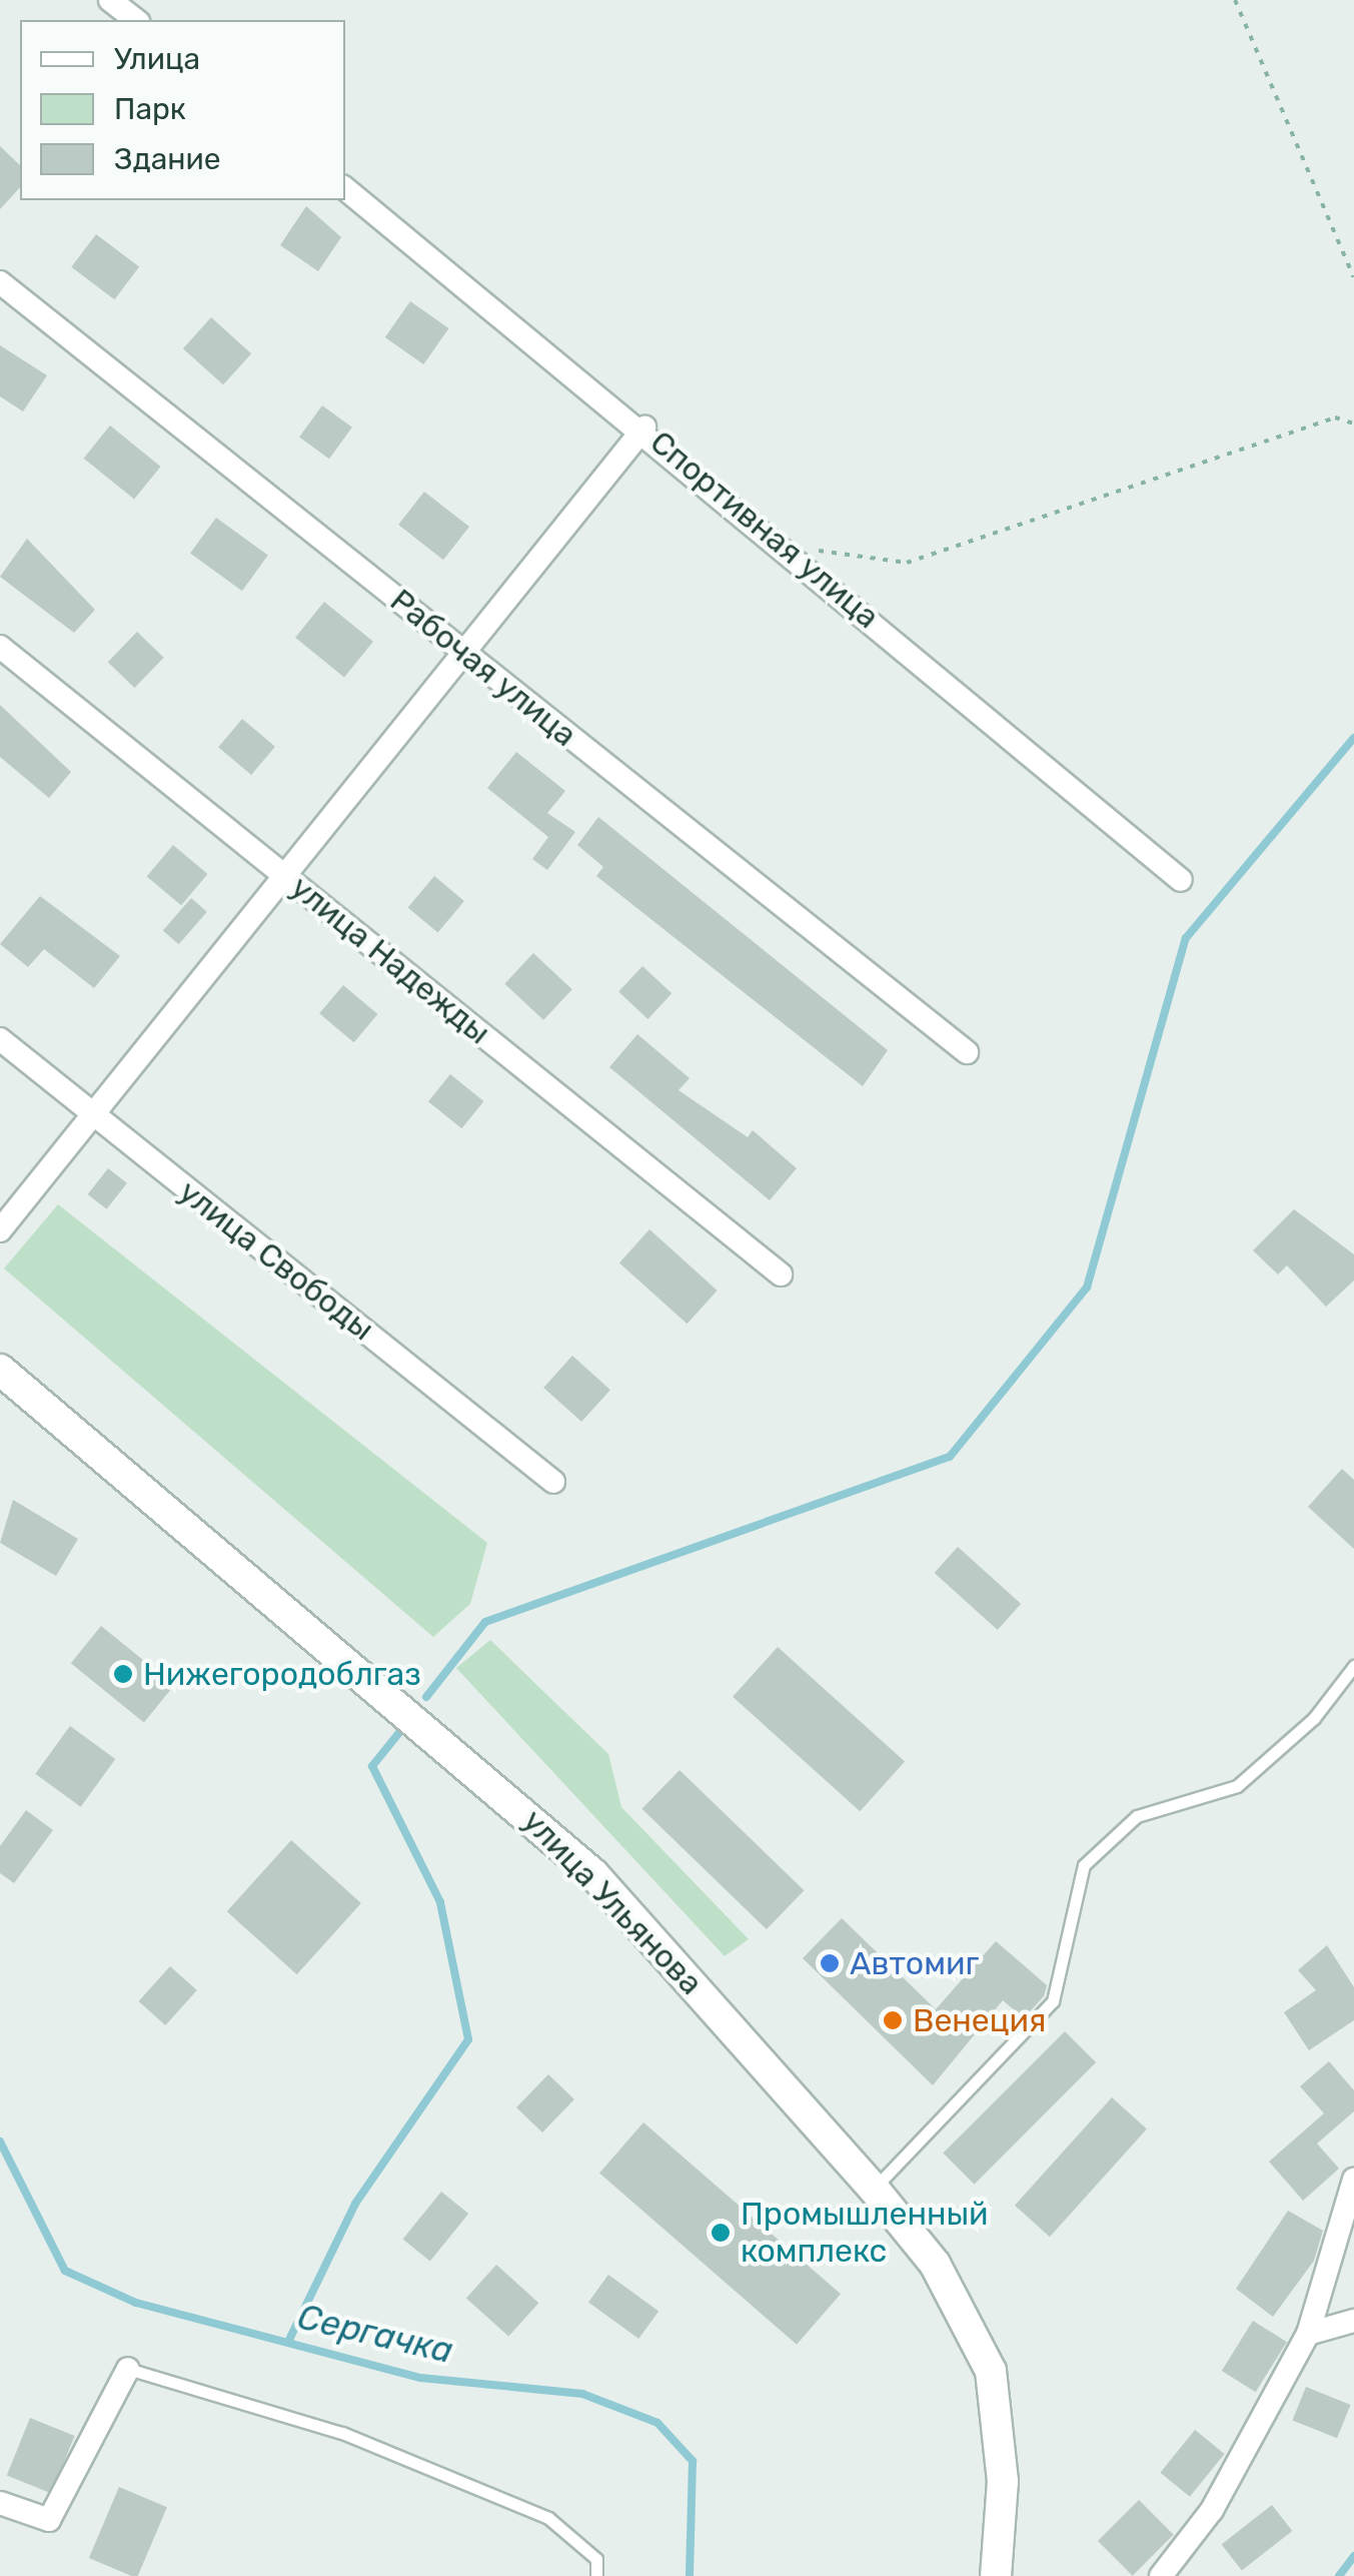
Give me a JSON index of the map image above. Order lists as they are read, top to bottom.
{
  "streets": {
    "main road": ["улица Ульянова"],
    "street": [
      "Спортивная улица",
      "Рабочая улица",
      "улица Надежды",
      "улица Свободы"
    ]
  },
  "water": ["Сергачка"],
  "places": [
    "Нижегородоблгаз",
    "Автомиг",
    "Венеция",
    "Промышленный комплекс"
  ],
  "legend": ["Улица", "Парк", "Здание"]
}
